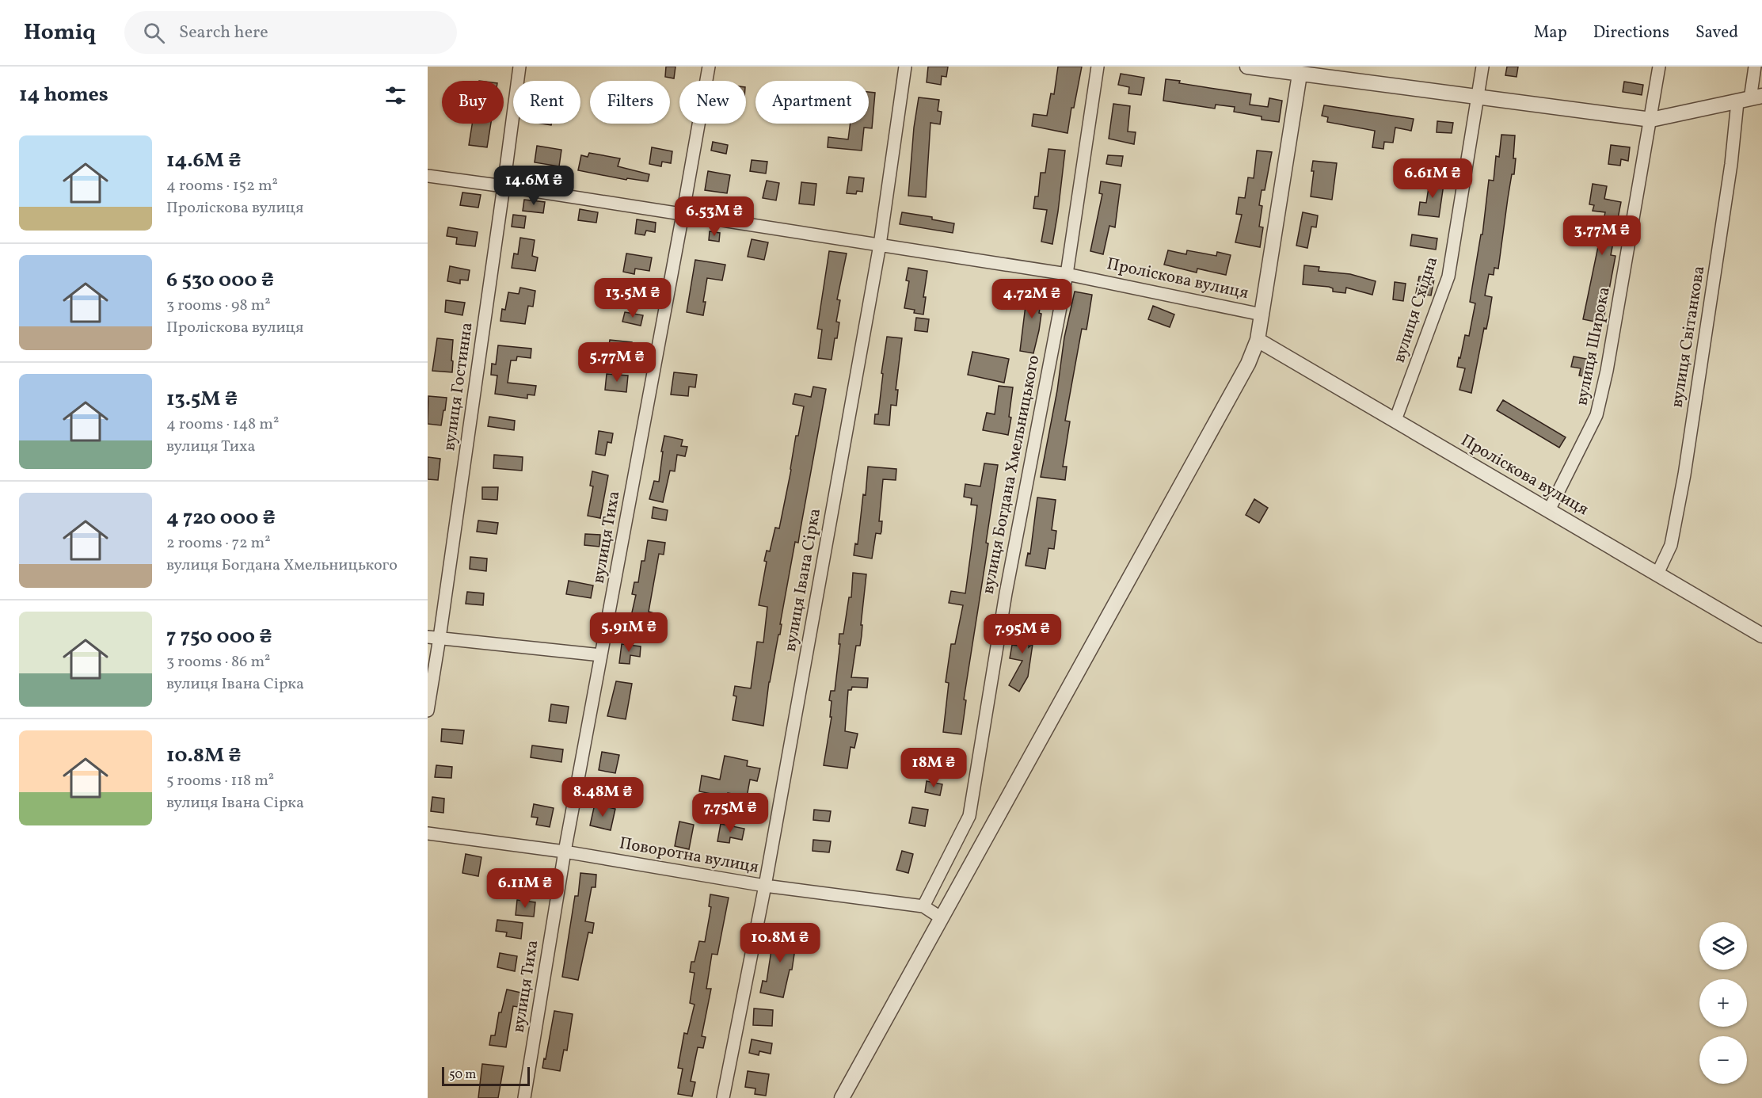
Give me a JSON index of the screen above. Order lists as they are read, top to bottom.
{
  "streets": {
    "street": [
      "Проліскова вулиця",
      "вулиця Східна",
      "вулиця Світанкова",
      "вулиця Широка",
      "вулиця Гостинна",
      "вулиця Богдана Хмельницького",
      "вулиця Тиха",
      "вулиця Івана Сірка",
      "Поворотна вулиця"
    ]
  },
  "crossings": [
    ["Проліскова вулиця", "вулиця Східна"],
    ["Проліскова вулиця", "вулиця Світанкова"],
    ["Проліскова вулиця", "вулиця Широка"],
    ["Проліскова вулиця", "вулиця Гостинна"],
    ["Проліскова вулиця", "вулиця Богдана Хмельницького"],
    ["Проліскова вулиця", "вулиця Тиха"],
    ["Проліскова вулиця", "вулиця Івана Сірка"],
    ["вулиця Богдана Хмельницького", "Поворотна вулиця"],
    ["вулиця Тиха", "Поворотна вулиця"],
    ["вулиця Івана Сірка", "Поворотна вулиця"]
  ],
  "scale_bar": "50 m",
  "page": {
    "header": "Homiq",
    "search": "Search here",
    "nav": ["Map", "Directions", "Saved"],
    "heading": "14 homes",
    "chip": [
      "Buy",
      "Rent",
      "Filters",
      "New",
      "Apartment"
    ],
    "list": [
      {
        "name": "14.6M ₴",
        "note": "4 rooms · 152 m² · Проліскова вулиця"
      },
      {
        "name": "6 530 000 ₴",
        "note": "3 rooms · 98 m² · Проліскова вулиця"
      },
      {
        "name": "13.5M ₴",
        "note": "4 rooms · 148 m² · вулиця Тиха"
      },
      {
        "name": "4 720 000 ₴",
        "note": "2 rooms · 72 m² · вулиця Богдана Хмельницького"
      },
      {
        "name": "7 750 000 ₴",
        "note": "3 rooms · 86 m² · вулиця Івана Сірка"
      },
      {
        "name": "10.8M ₴",
        "note": "5 rooms · 118 m² · вулиця Івана Сірка"
      }
    ],
    "price": [
      "6.61M ₴",
      "14.6M ₴",
      "6.53M ₴",
      "3.77M ₴",
      "13.5M ₴",
      "4.72M ₴",
      "5.77M ₴",
      "5.91M ₴",
      "7.95M ₴",
      "18M ₴",
      "8.48M ₴",
      "7.75M ₴",
      "6.11M ₴",
      "10.8M ₴"
    ],
    "map_buttons": ["+", "−"],
    "scale": "50 m"
  }
}
